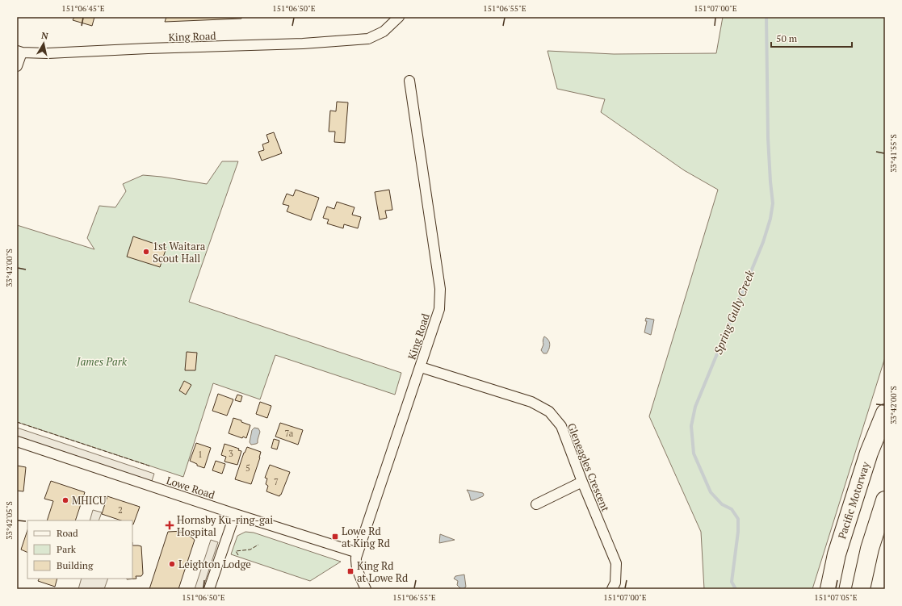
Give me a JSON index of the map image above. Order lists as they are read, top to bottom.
{
  "streets": {
    "highway": ["Pacific Motorway"],
    "street": ["King Road", "Gleneagles Crescent", "Lowe Road"]
  },
  "crossings": [
    ["King Road", "Gleneagles Crescent"],
    ["King Road", "Lowe Road"]
  ],
  "water": ["Spring Gully Creek"],
  "parks": ["James Park"],
  "places": {
    "other": ["1st Waitara Scout Hall", "MHICU", "Leighton Lodge"],
    "health": ["Hornsby Ku-ring-gai Hospital"],
    "transit": ["Lowe Rd at King Rd", "King Rd at Lowe Rd"]
  },
  "house_numbers": [
    "7a",
    "3",
    "1",
    "5",
    "7",
    "2"
  ],
  "legend": ["Road", "Park", "Building"],
  "scale_bar": "50 m",
  "north": "top",
  "coordinates": [
    "151°06'45\"E",
    "151°06'50\"E",
    "151°06'55\"E",
    "151°07'00\"E",
    "33°41'55\"S",
    "33°42'00\"S",
    "33°42'05\"S",
    "151°07'05\"E"
  ]
}
